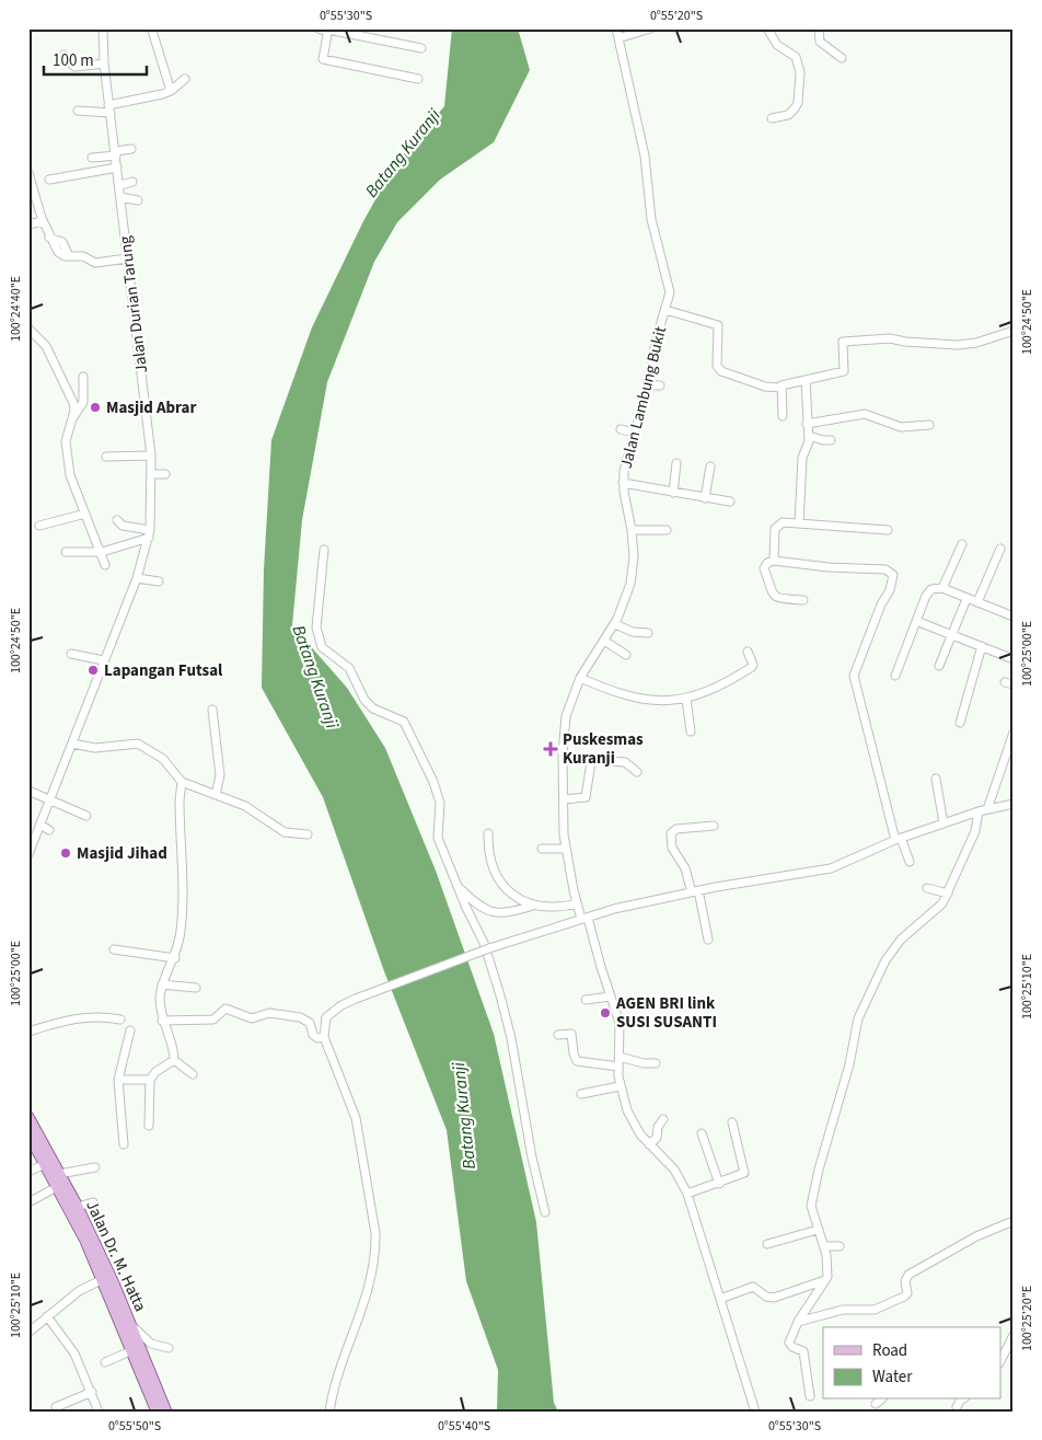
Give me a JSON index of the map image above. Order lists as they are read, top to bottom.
{
  "streets": {
    "main road": ["Jalan Dr. M. Hatta"],
    "street": ["Jalan Durian Tarung", "Jalan Lambung Bukit"]
  },
  "water": ["Batang Kuranji"],
  "places": {
    "other": [
      "Masjid Abrar",
      "Lapangan Futsal",
      "Masjid Jihad",
      "AGEN BRI link SUSI SUSANTI"
    ],
    "health": ["Puskesmas Kuranji"]
  },
  "legend": ["Road", "Water"],
  "scale_bar": "100 m",
  "coordinates": [
    "0°55'30\"S",
    "0°55'20\"S",
    "100°24'40\"E",
    "100°24'50\"E",
    "100°25'00\"E",
    "100°25'10\"E",
    "100°25'20\"E",
    "0°55'50\"S",
    "0°55'40\"S"
  ]
}
